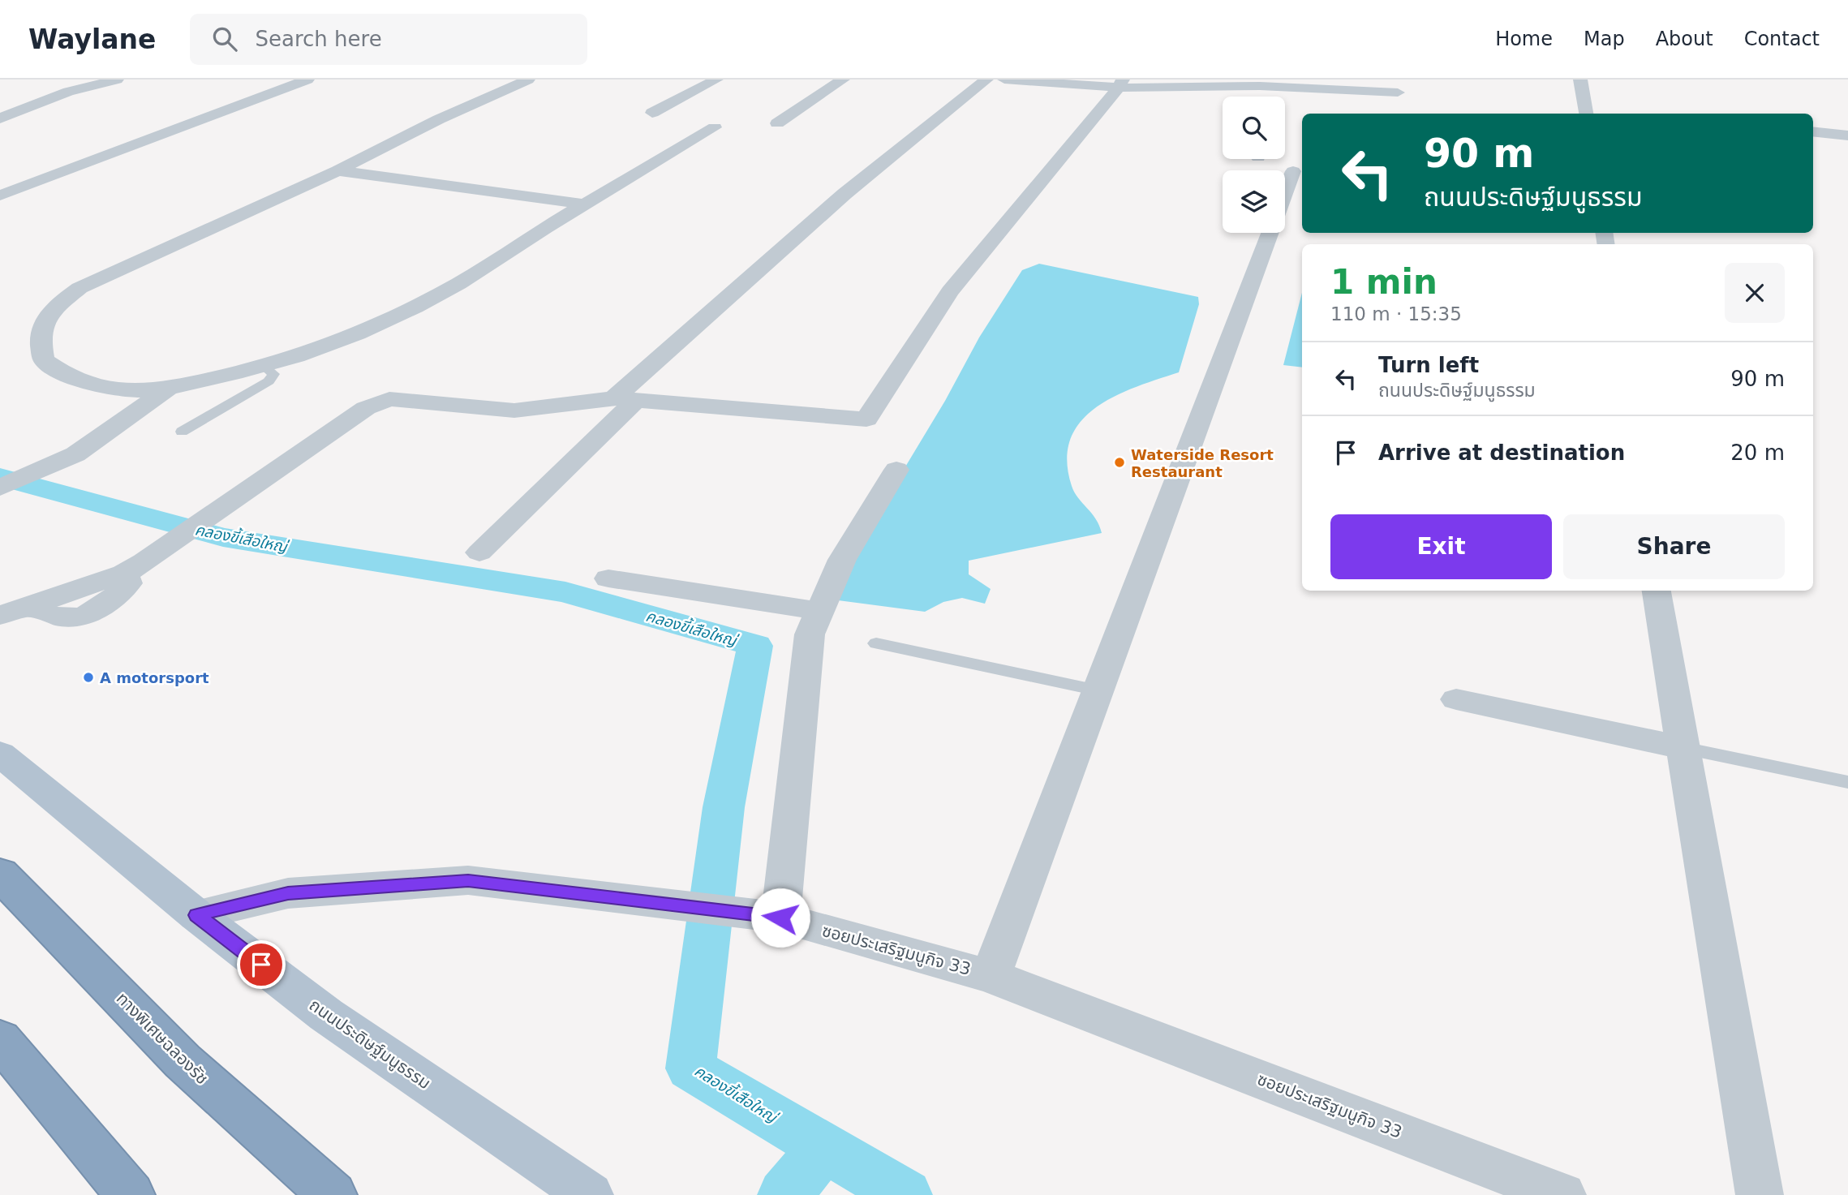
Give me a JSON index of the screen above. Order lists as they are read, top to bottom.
{
  "streets": {
    "highway": ["ทางพิเศษฉลองรัช"],
    "main road": ["ถนนประดิษฐ์มนูธรรม"],
    "street": ["ซอยประเสริฐมนูกิจ 33"]
  },
  "crossings": [
    ["ซอยประเสริฐมนูกิจ 33", "ถนนประดิษฐ์มนูธรรม"]
  ],
  "water": ["คลองขี้เสือใหญ่"],
  "places": ["Waterside Resort Restaurant", "A motorsport"],
  "page": {
    "header": "Waylane",
    "search": "Search here",
    "nav": [
      "Home",
      "Map",
      "About",
      "Contact"
    ],
    "turn": ["90 m", "ถนนประดิษฐ์มนูธรรม"],
    "heading": ["1 min", "110 m · 15:35"],
    "list": [
      {
        "name": "Turn left",
        "note": "ถนนประดิษฐ์มนูธรรม",
        "value": "90 m"
      },
      {
        "name": "Arrive at destination",
        "value": "20 m"
      }
    ],
    "buttons": ["Exit", "Share"]
  }
}
